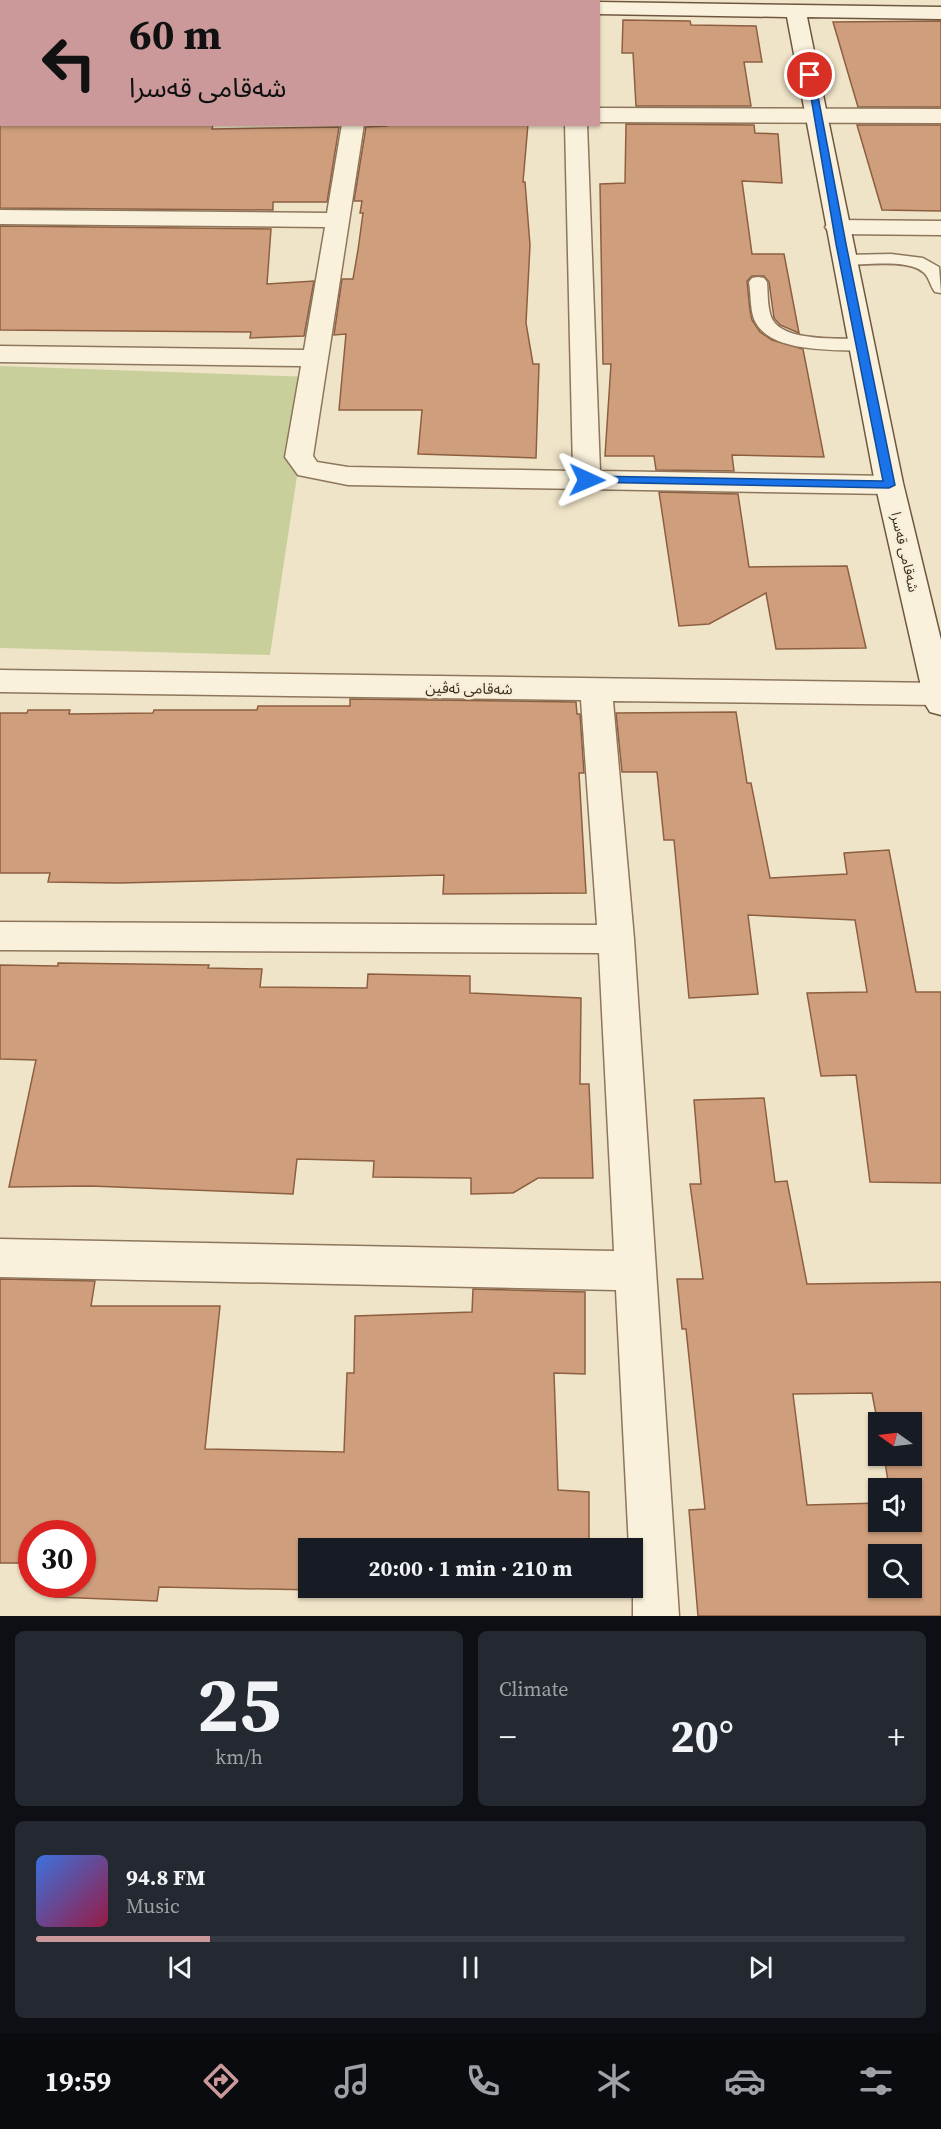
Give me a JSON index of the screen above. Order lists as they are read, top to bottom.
{
  "streets": {
    "street": ["شەقامی قەسرا", "شەقامی ئەڤین"]
  },
  "crossings": [
    ["شەقامی قەسرا", "شەقامی ئەڤین"]
  ],
  "north": "left",
  "page": {
    "turn": ["60 m", "شەقامی قەسرا"],
    "limit": "30",
    "trip": "20:00 · 1 min · 210 m",
    "tile": [
      ["25", "km/h"],
      "Climate"
    ],
    "heat": ["−", "20°", "+"],
    "song": ["94.8 FM", "Music"],
    "tabs": "19:59"
  }
}
